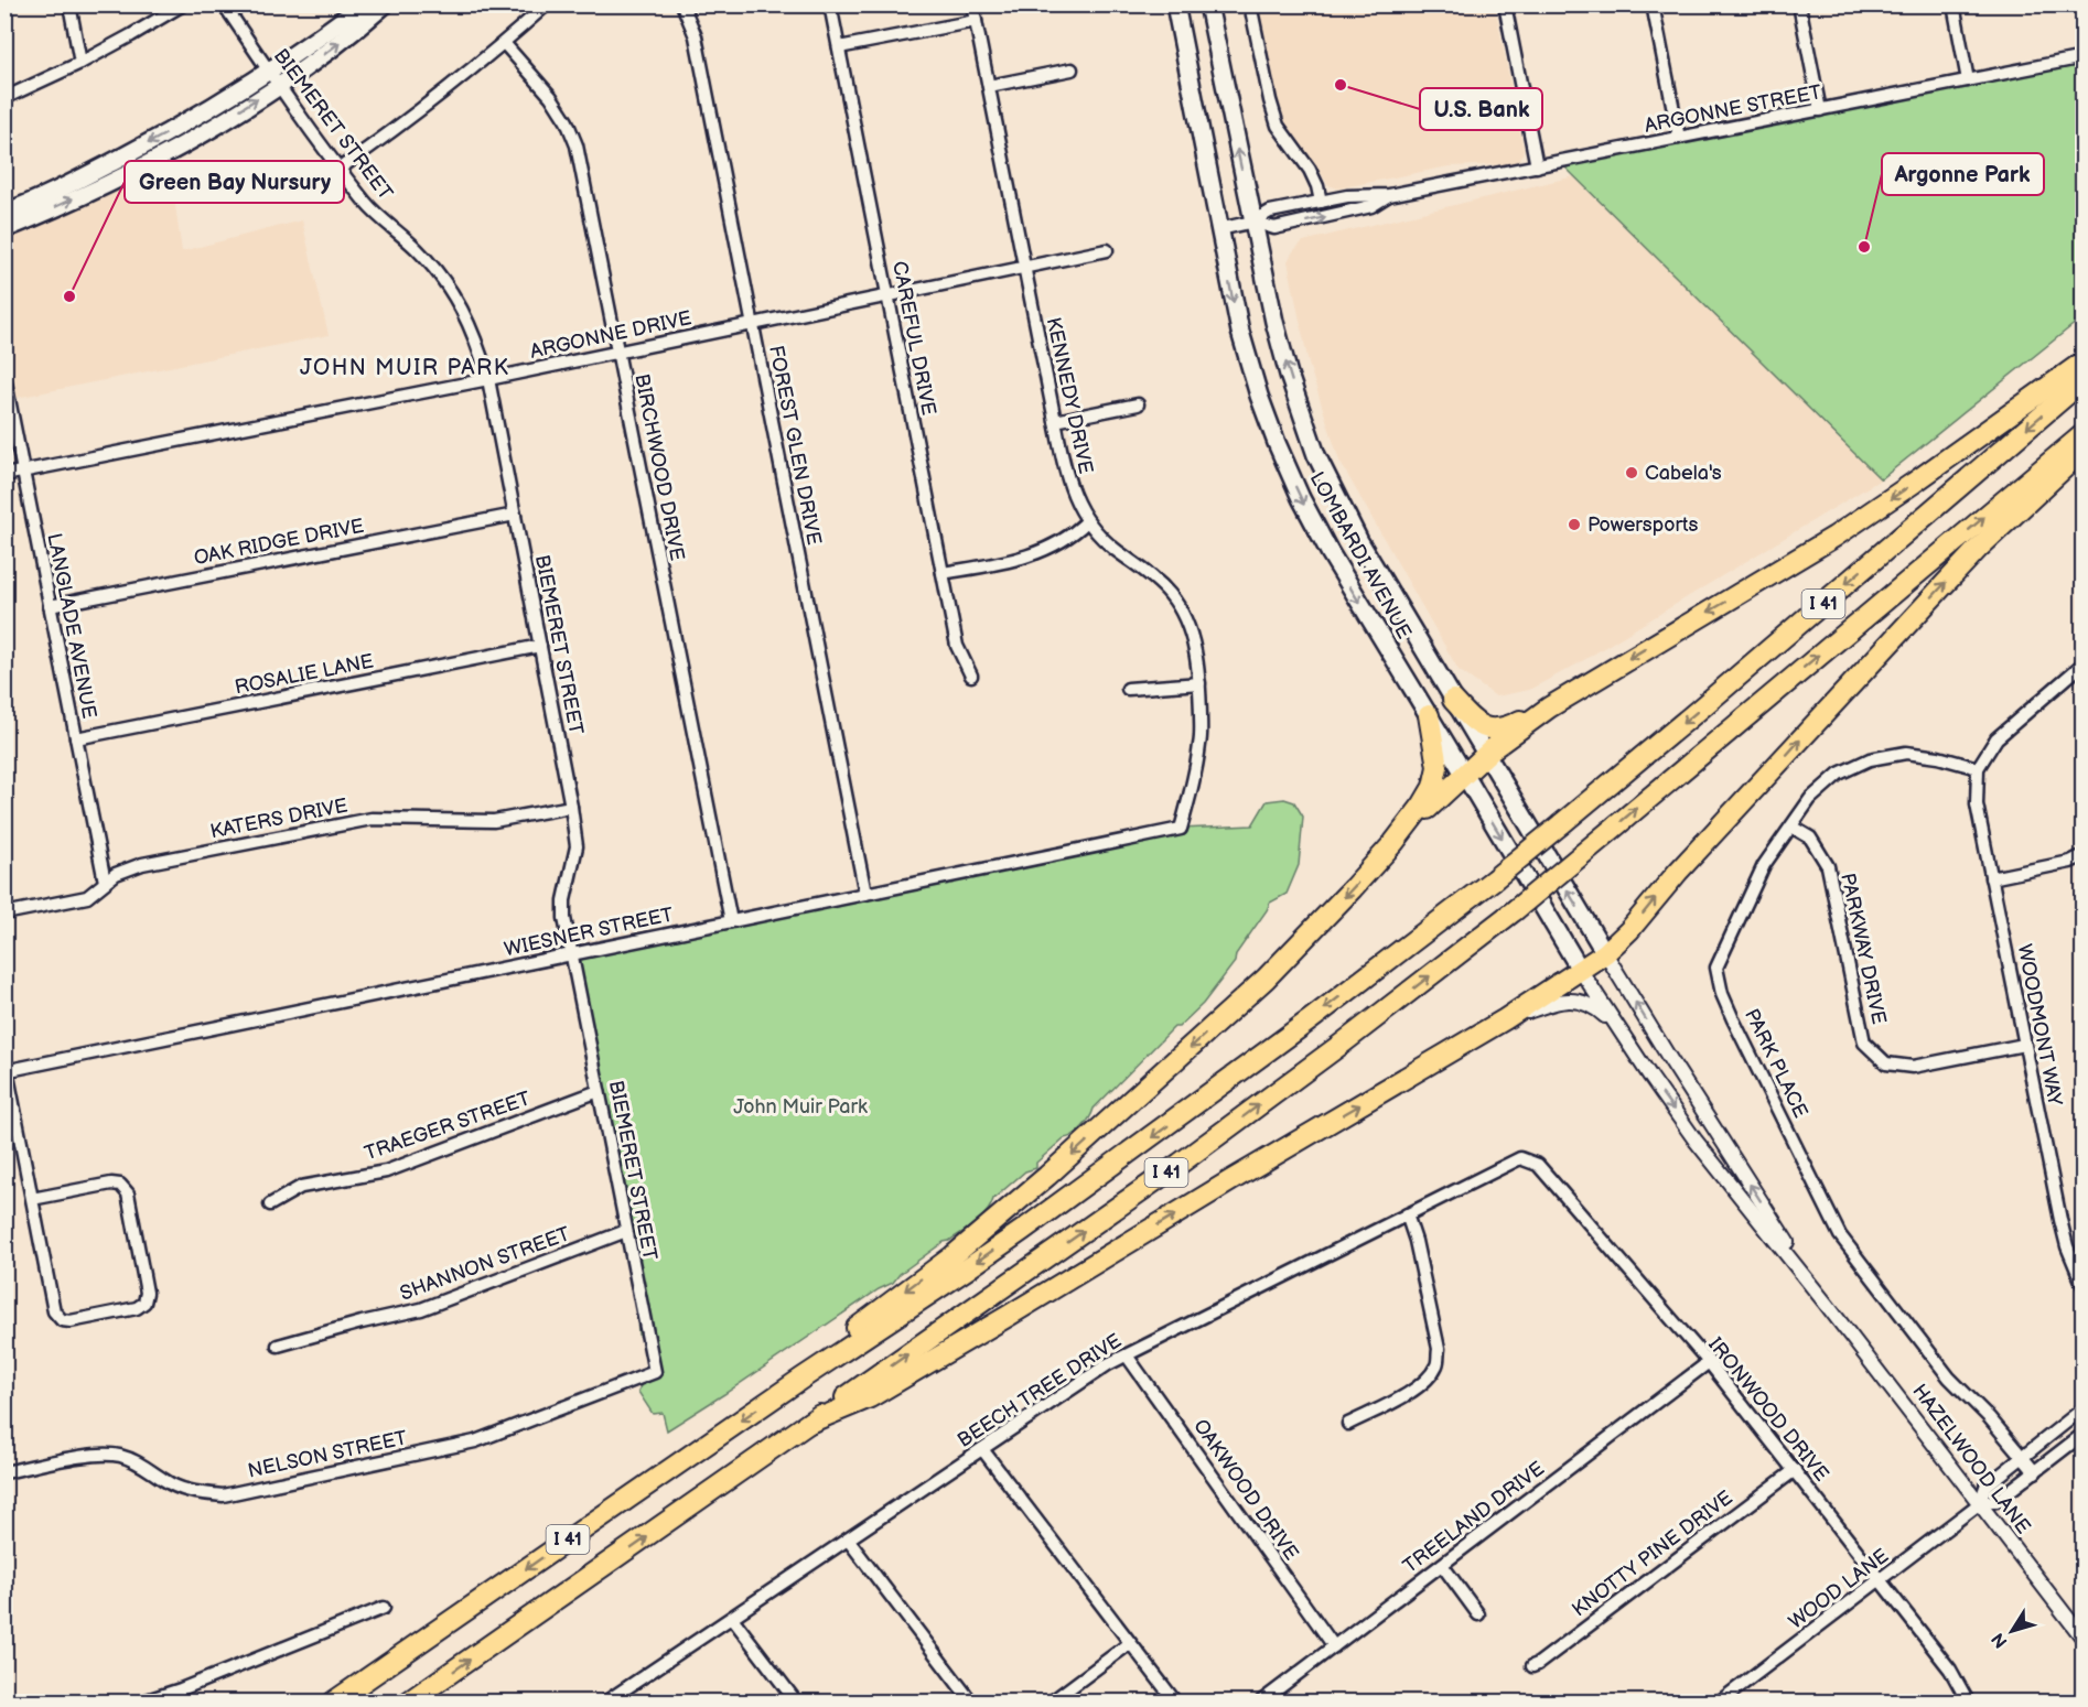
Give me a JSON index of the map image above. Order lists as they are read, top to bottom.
{
  "streets": {
    "highway": ["I 41"],
    "main road": ["LOMBARDI AVENUE"],
    "street": [
      "ARGONNE STREET",
      "BIEMERET STREET",
      "ARGONNE DRIVE",
      "CAREFUL DRIVE",
      "KENNEDY DRIVE",
      "FOREST GLEN DRIVE",
      "BIRCHWOOD DRIVE",
      "OAK RIDGE DRIVE",
      "LANGLADE AVENUE",
      "ROSALIE LANE",
      "KATERS DRIVE",
      "WIESNER STREET",
      "PARKWAY DRIVE",
      "WOODMONT WAY",
      "PARK PLACE",
      "TRAEGER STREET",
      "SHANNON STREET",
      "BEECH TREE DRIVE",
      "IRONWOOD DRIVE",
      "NELSON STREET",
      "HAZELWOOD LANE",
      "OAKWOOD DRIVE",
      "TREELAND DRIVE",
      "KNOTTY PINE DRIVE",
      "WOOD LANE"
    ]
  },
  "crossings": [
    ["ARGONNE STREET", "LOMBARDI AVENUE"],
    ["BIEMERET STREET", "ARGONNE DRIVE"],
    ["BIEMERET STREET", "OAK RIDGE DRIVE"],
    ["BIEMERET STREET", "ROSALIE LANE"],
    ["BIEMERET STREET", "KATERS DRIVE"],
    ["BIEMERET STREET", "WIESNER STREET"],
    ["BIEMERET STREET", "TRAEGER STREET"],
    ["BIEMERET STREET", "SHANNON STREET"],
    ["BIEMERET STREET", "NELSON STREET"],
    ["ARGONNE DRIVE", "CAREFUL DRIVE"],
    ["ARGONNE DRIVE", "KENNEDY DRIVE"],
    ["ARGONNE DRIVE", "FOREST GLEN DRIVE"],
    ["ARGONNE DRIVE", "BIRCHWOOD DRIVE"],
    ["ARGONNE DRIVE", "LANGLADE AVENUE"],
    ["KENNEDY DRIVE", "WIESNER STREET"],
    ["FOREST GLEN DRIVE", "WIESNER STREET"],
    ["BIRCHWOOD DRIVE", "WIESNER STREET"],
    ["OAK RIDGE DRIVE", "LANGLADE AVENUE"],
    ["LOMBARDI AVENUE", "HAZELWOOD LANE"],
    ["LANGLADE AVENUE", "ROSALIE LANE"],
    ["LANGLADE AVENUE", "KATERS DRIVE"],
    ["PARKWAY DRIVE", "WOODMONT WAY"],
    ["PARKWAY DRIVE", "PARK PLACE"],
    ["WOODMONT WAY", "PARK PLACE"],
    ["BEECH TREE DRIVE", "IRONWOOD DRIVE"],
    ["BEECH TREE DRIVE", "OAKWOOD DRIVE"],
    ["IRONWOOD DRIVE", "TREELAND DRIVE"],
    ["IRONWOOD DRIVE", "KNOTTY PINE DRIVE"],
    ["IRONWOOD DRIVE", "WOOD LANE"],
    ["HAZELWOOD LANE", "WOOD LANE"],
    ["OAKWOOD DRIVE", "TREELAND DRIVE"]
  ],
  "districts": ["JOHN MUIR PARK"],
  "parks": ["John Muir Park"],
  "places": [
    "U.S. Bank",
    "Argonne Park",
    "Green Bay Nursury",
    "Cabela's",
    "Powersports"
  ],
  "north": "bottom left"
}
